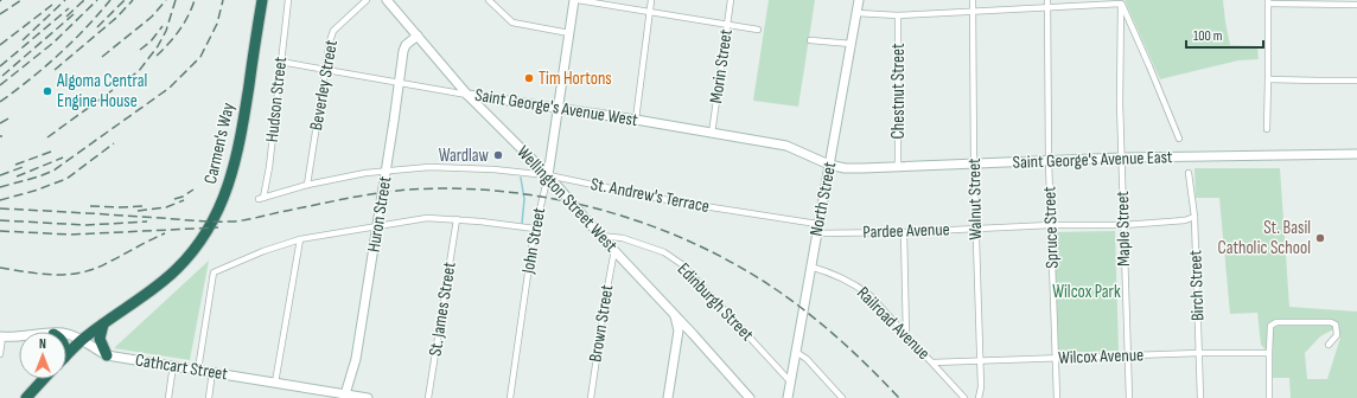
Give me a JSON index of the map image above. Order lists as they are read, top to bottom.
{
  "streets": {
    "highway": ["Carmen's Way"],
    "street": [
      "Morin Street",
      "Beverley Street",
      "Chestnut Street",
      "Hudson Street",
      "Saint George's Avenue West",
      "Saint George's Avenue East",
      "St. Andrew's Terrace",
      "Wellington Street West",
      "North Street",
      "Walnut Street",
      "Huron Street",
      "Spruce Street",
      "Maple Street",
      "Pardee Avenue",
      "John Street",
      "Birch Street",
      "Edinburgh Street",
      "St. James Street",
      "Brown Street",
      "Railroad Avenue",
      "Wilcox Avenue",
      "Cathcart Street"
    ]
  },
  "crossings": [
    ["Morin Street", "Saint George's Avenue West"],
    ["Beverley Street", "Saint George's Avenue West"],
    ["Beverley Street", "St. Andrew's Terrace"],
    ["Chestnut Street", "Saint George's Avenue East"],
    ["Hudson Street", "Saint George's Avenue West"],
    ["Hudson Street", "St. Andrew's Terrace"],
    ["Saint George's Avenue West", "Saint George's Avenue East"],
    ["Saint George's Avenue West", "Wellington Street West"],
    ["Saint George's Avenue West", "North Street"],
    ["Saint George's Avenue West", "Huron Street"],
    ["Saint George's Avenue West", "John Street"],
    ["Carmen's Way", "Cathcart Street"],
    ["Saint George's Avenue East", "North Street"],
    ["Saint George's Avenue East", "Walnut Street"],
    ["Saint George's Avenue East", "Spruce Street"],
    ["Saint George's Avenue East", "Maple Street"],
    ["St. Andrew's Terrace", "Wellington Street West"],
    ["St. Andrew's Terrace", "North Street"],
    ["St. Andrew's Terrace", "Huron Street"],
    ["St. Andrew's Terrace", "John Street"],
    ["Wellington Street West", "Huron Street"],
    ["Wellington Street West", "John Street"],
    ["Wellington Street West", "Edinburgh Street"],
    ["Wellington Street West", "Brown Street"],
    ["North Street", "Pardee Avenue"],
    ["North Street", "Edinburgh Street"],
    ["North Street", "Railroad Avenue"],
    ["Walnut Street", "Pardee Avenue"],
    ["Walnut Street", "Wilcox Avenue"],
    ["Huron Street", "Cathcart Street"],
    ["Spruce Street", "Pardee Avenue"],
    ["Spruce Street", "Wilcox Avenue"],
    ["Maple Street", "Pardee Avenue"],
    ["Maple Street", "Wilcox Avenue"],
    ["Pardee Avenue", "Birch Street"],
    ["Birch Street", "Wilcox Avenue"],
    ["Railroad Avenue", "Wilcox Avenue"]
  ],
  "parks": ["Wilcox Park"],
  "places": [
    "Tim Hortons",
    "Algoma Central Engine House",
    "Wardlaw",
    "St. Basil Catholic School"
  ],
  "scale_bar": "100 m",
  "north": "top"
}
